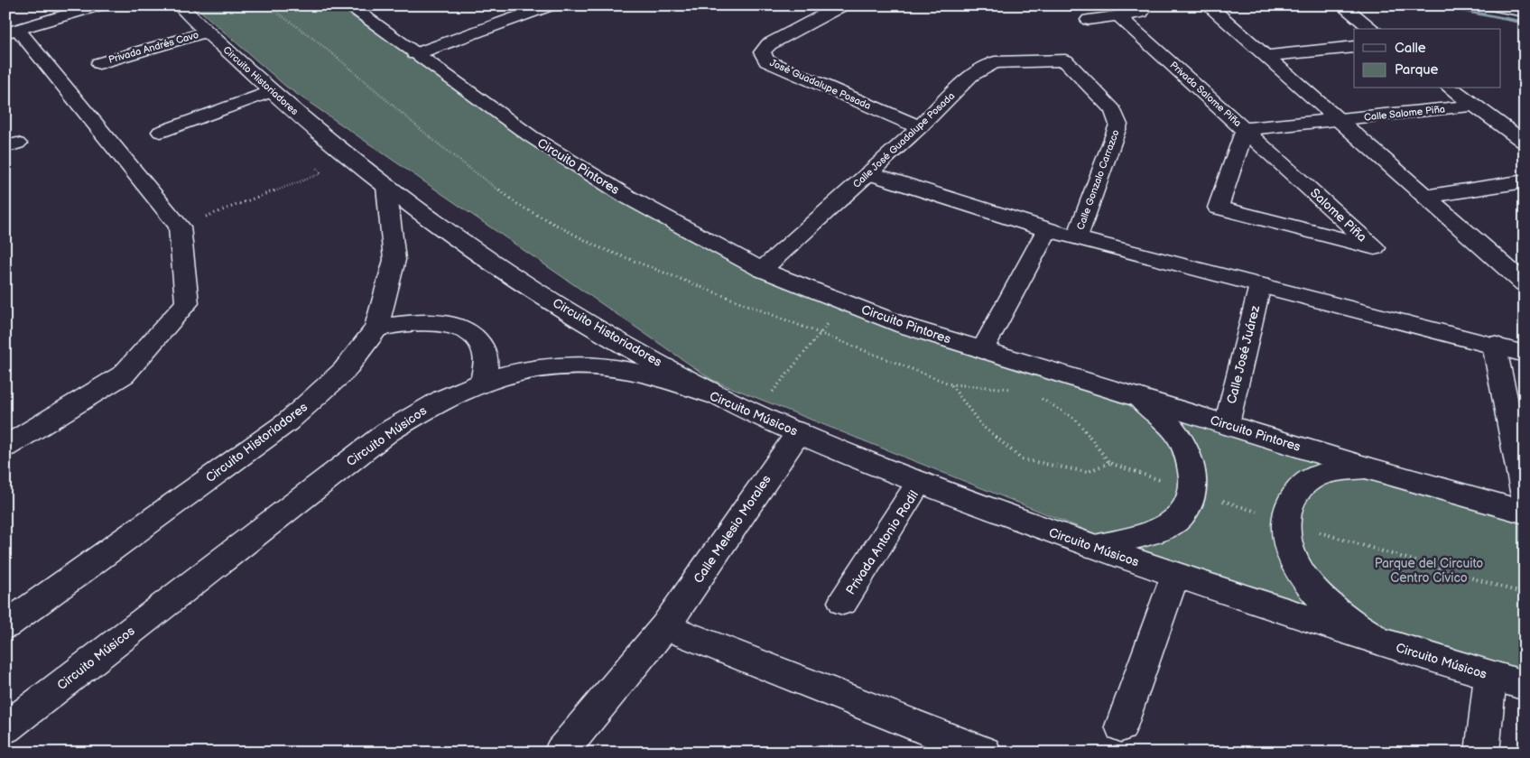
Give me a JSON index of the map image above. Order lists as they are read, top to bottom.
{
  "streets": {
    "street": [
      "Privada Andrés Cavo",
      "Circuito Historiadores",
      "José Guadalupe Posada",
      "Privada Salome Piña",
      "Calle Salome Piña",
      "Calle José Guadalupe Posada",
      "Circuito Pintores",
      "Calle Gonzalo Carrazco",
      "Salome Piña",
      "Calle José Juárez",
      "Circuito Músicos",
      "Calle Melesio Morales",
      "Privada Antonio Rodil"
    ]
  },
  "crossings": [
    ["Privada Andrés Cavo", "Circuito Historiadores"],
    ["Circuito Historiadores", "Circuito Músicos"],
    ["José Guadalupe Posada", "Calle José Guadalupe Posada"],
    ["Privada Salome Piña", "Calle Salome Piña"],
    ["Privada Salome Piña", "Salome Piña"],
    ["Calle José Guadalupe Posada", "Circuito Pintores"],
    ["Calle José Guadalupe Posada", "Calle Gonzalo Carrazco"],
    ["Circuito Pintores", "Calle José Juárez"],
    ["Circuito Músicos", "Calle Melesio Morales"],
    ["Circuito Músicos", "Privada Antonio Rodil"]
  ],
  "parks": ["Parque del Circuito Centro Cívico"],
  "legend": ["Calle", "Parque"]
}
